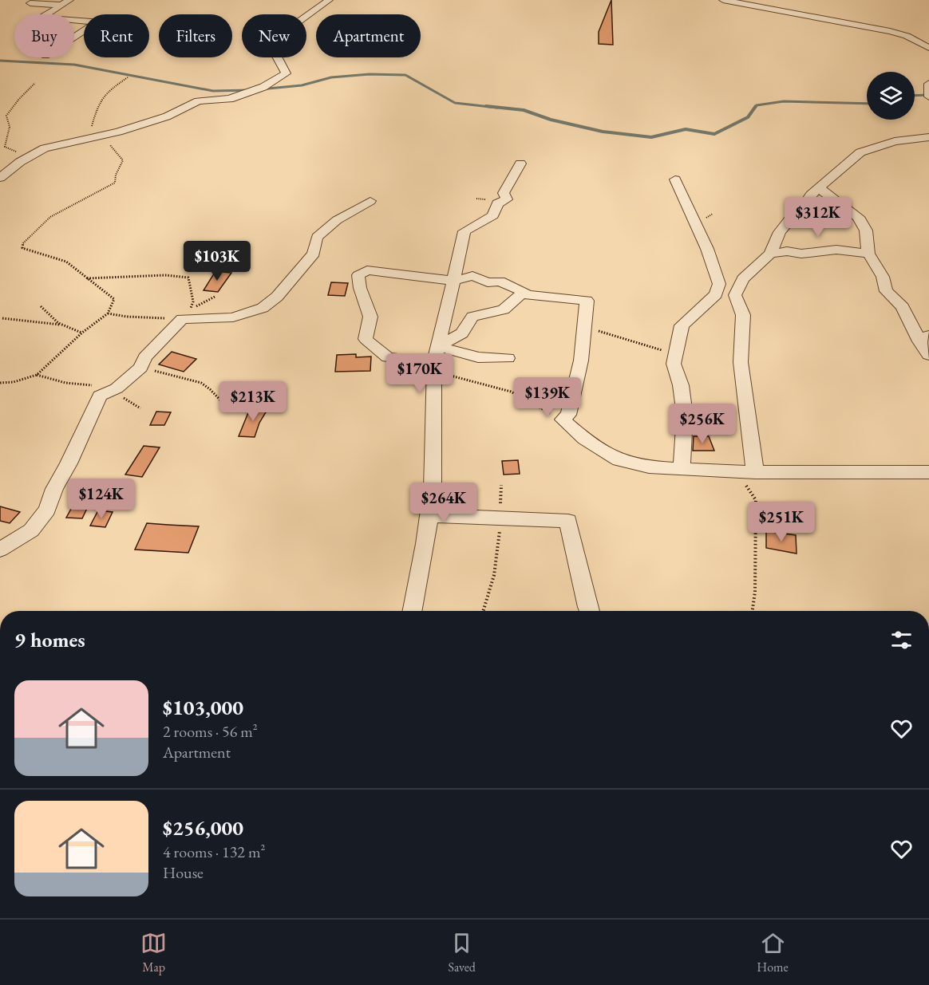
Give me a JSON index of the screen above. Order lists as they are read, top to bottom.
{
  "page": {
    "chip": [
      "Buy",
      "Rent",
      "Filters",
      "New",
      "Apartment"
    ],
    "price": [
      "$312K",
      "$103K",
      "$170K",
      "$139K",
      "$213K",
      "$256K",
      "$124K",
      "$264K",
      "$251K"
    ],
    "heading": "9 homes",
    "list": [
      {
        "name": "$103,000",
        "note": "2 rooms · 56 m² · Apartment"
      },
      {
        "name": "$256,000",
        "note": "4 rooms · 132 m² · House"
      }
    ],
    "tabs": ["Map", "Saved", "Home"]
  }
}
